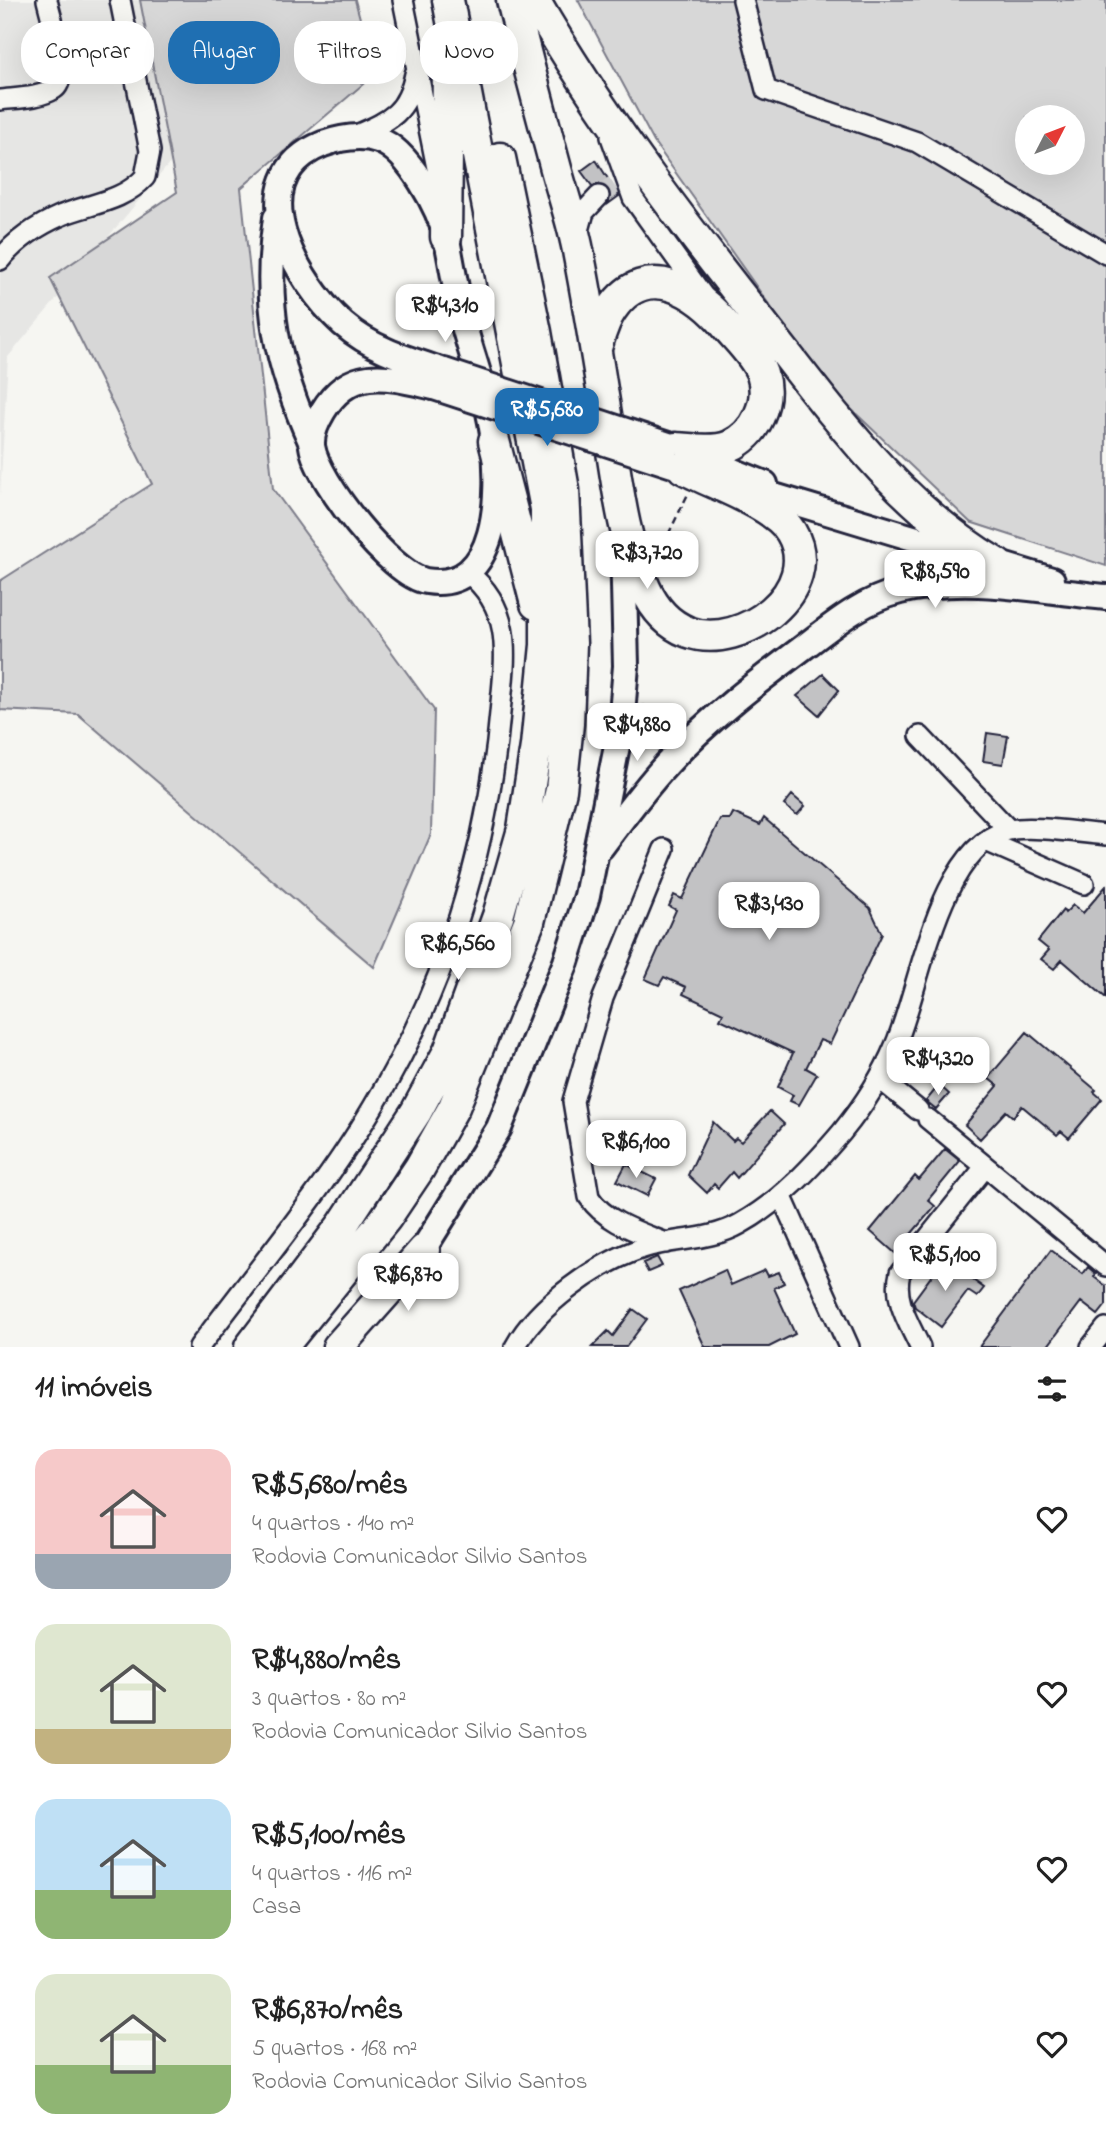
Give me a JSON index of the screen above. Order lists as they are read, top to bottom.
{
  "north": "top right",
  "page": {
    "chip": [
      "Comprar",
      "Alugar",
      "Filtros",
      "Novo"
    ],
    "price": [
      "R$4,310",
      "R$5,680",
      "R$3,720",
      "R$8,590",
      "R$4,880",
      "R$3,430",
      "R$6,560",
      "R$4,320",
      "R$6,100",
      "R$5,100",
      "R$6,870"
    ],
    "heading": "11 imóveis",
    "list": [
      {
        "name": "R$5,680/mês",
        "note": "4 quartos · 140 m² · Rodovia Comunicador Silvio Santos"
      },
      {
        "name": "R$4,880/mês",
        "note": "3 quartos · 80 m² · Rodovia Comunicador Silvio Santos"
      },
      {
        "name": "R$5,100/mês",
        "note": "4 quartos · 116 m² · Casa"
      },
      {
        "name": "R$6,870/mês",
        "note": "5 quartos · 168 m² · Rodovia Comunicador Silvio Santos"
      }
    ]
  }
}
